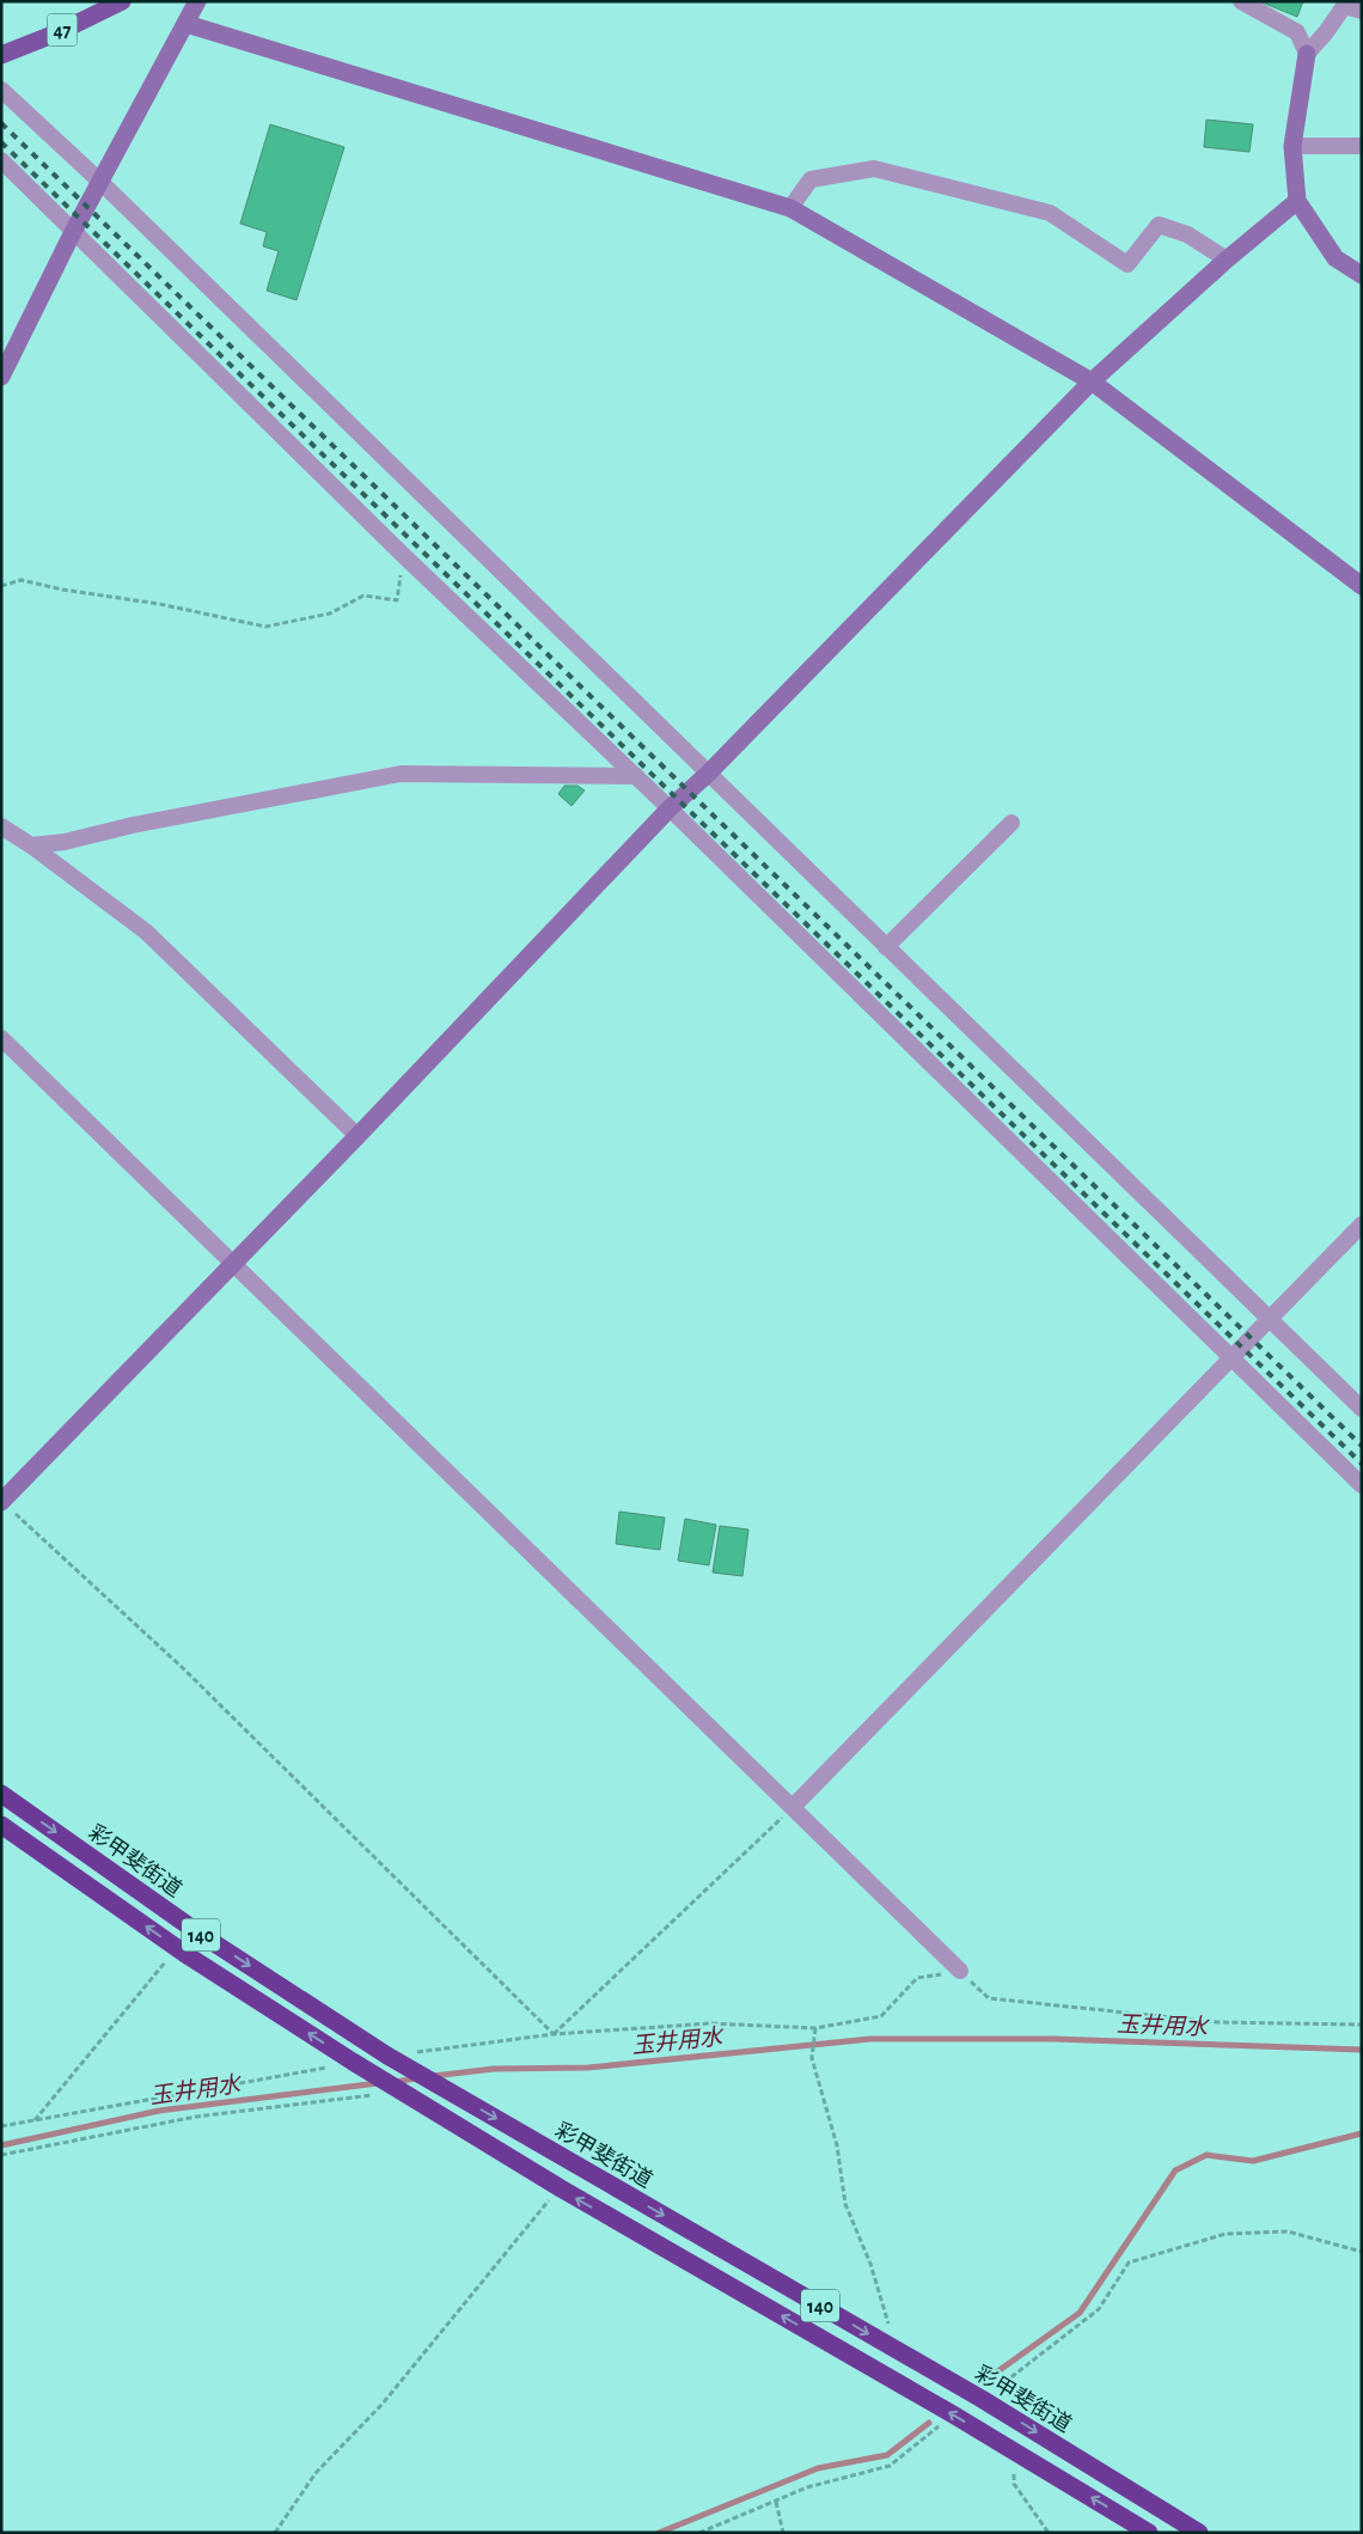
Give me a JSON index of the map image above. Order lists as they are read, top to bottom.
{
  "streets": {
    "highway": ["彩甲斐街道", "140"],
    "main road": ["47"]
  },
  "water": ["玉井用水"]
}
